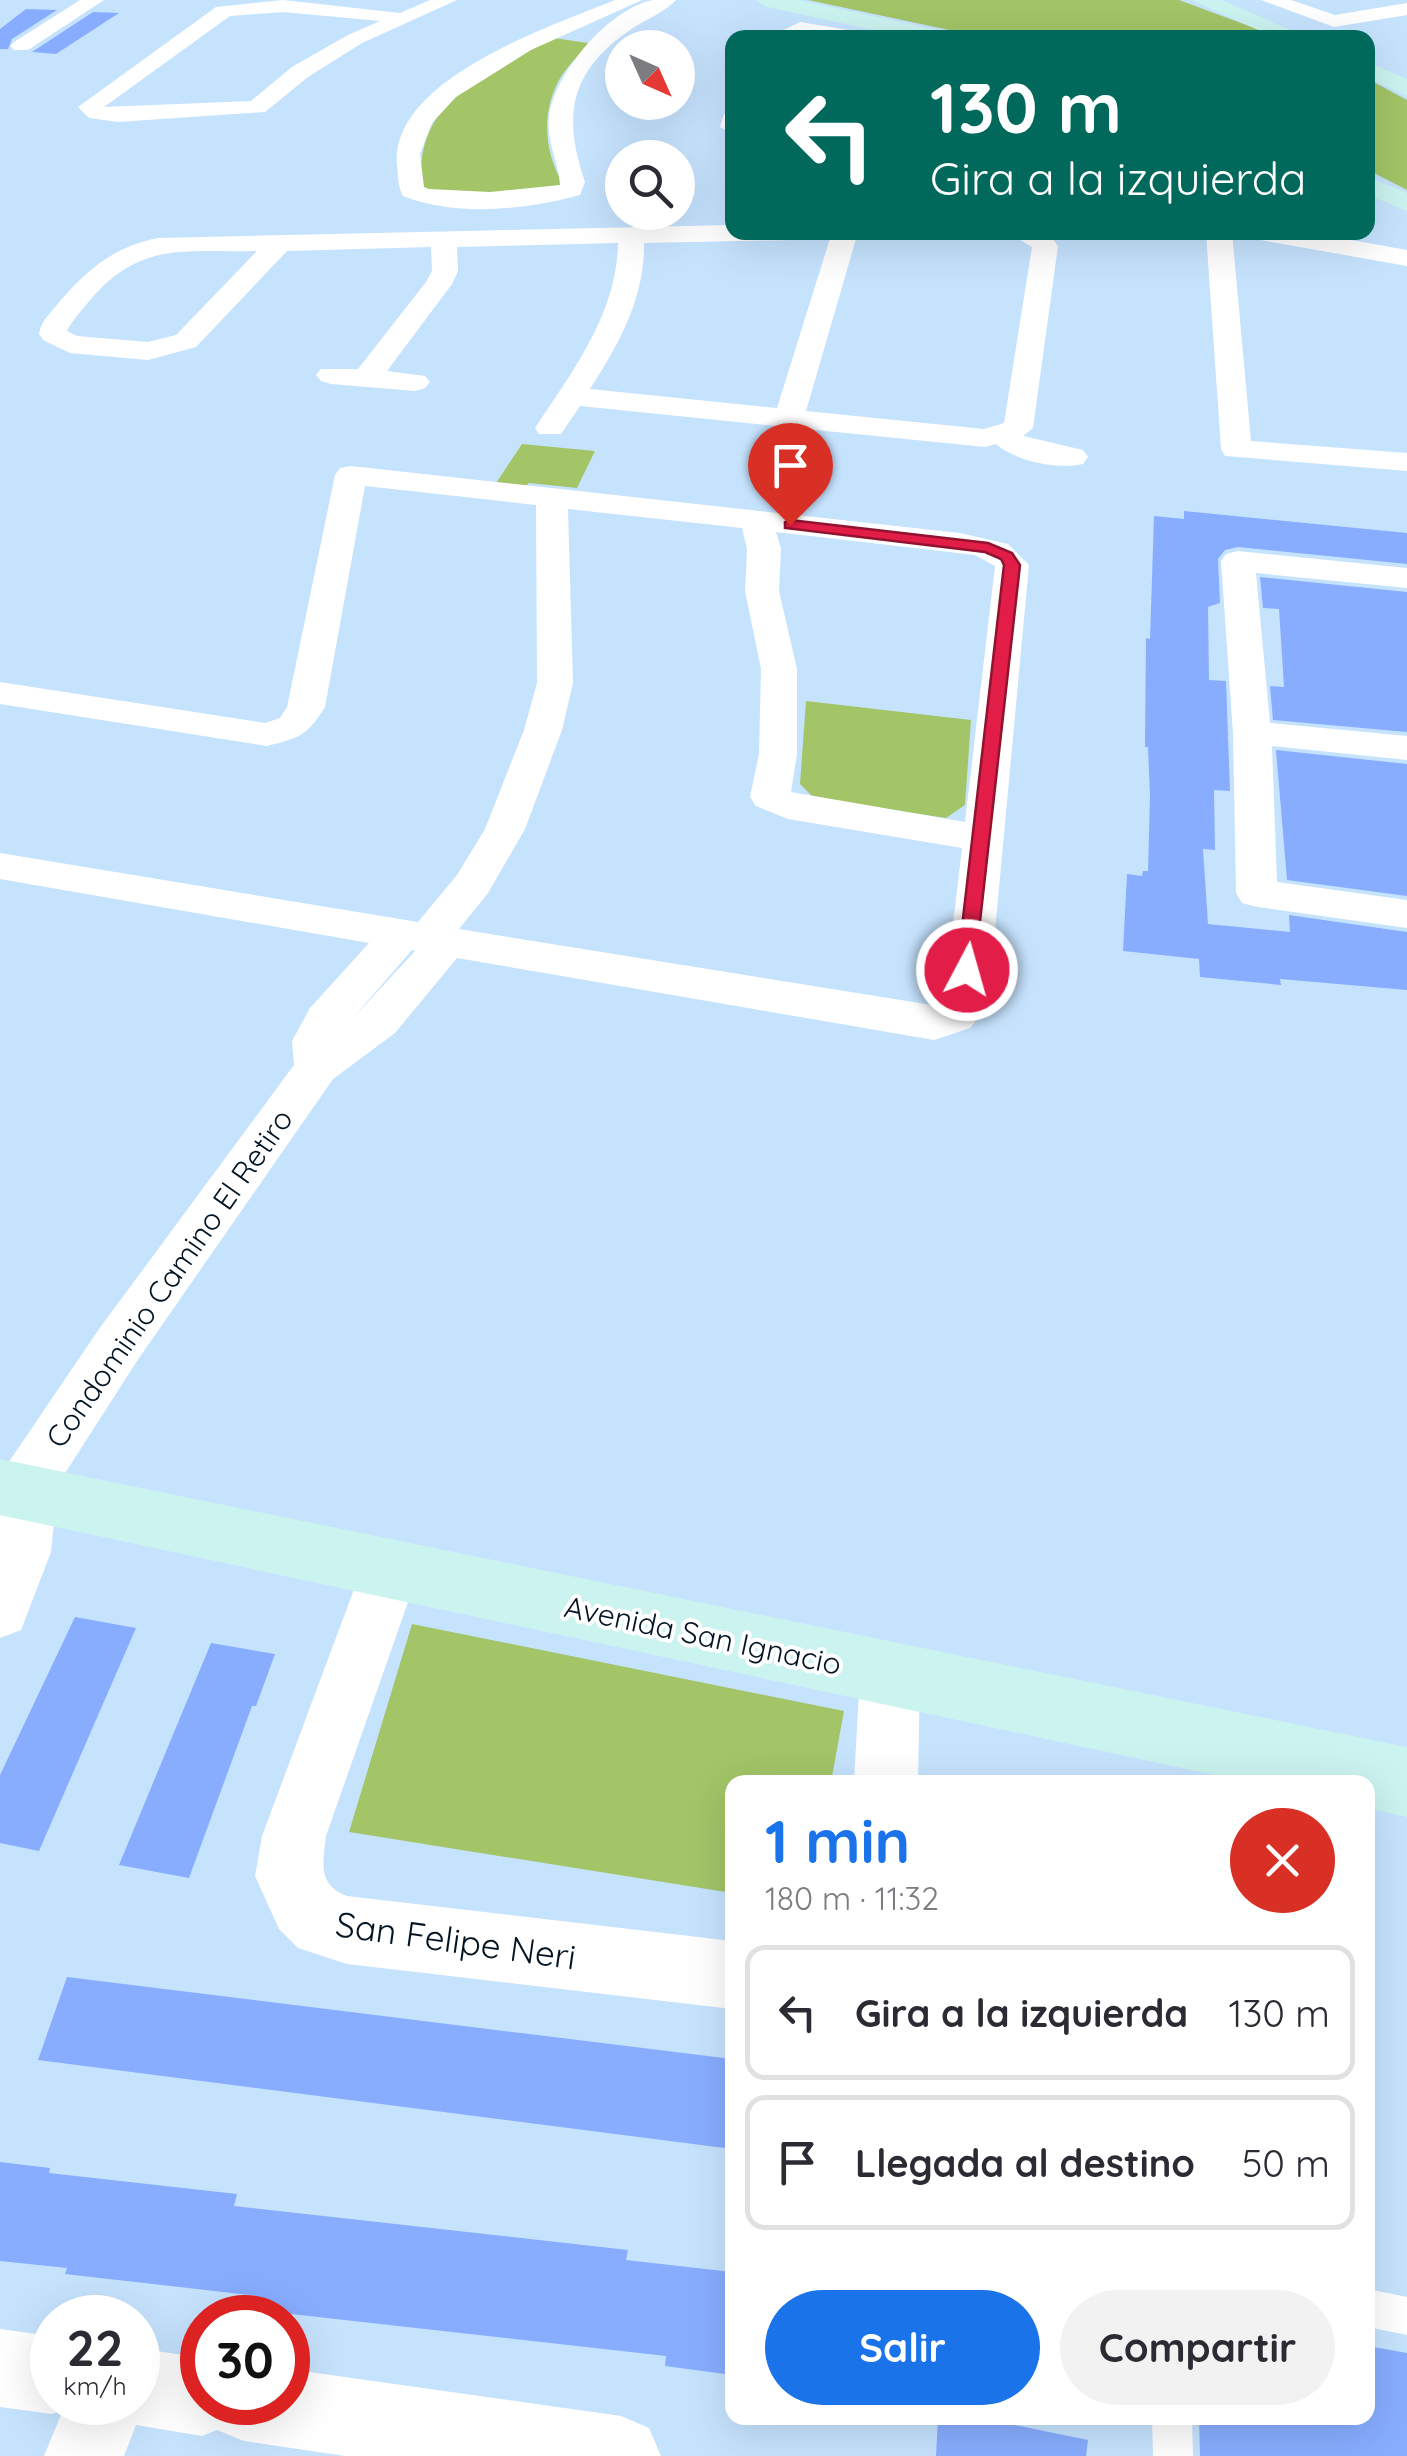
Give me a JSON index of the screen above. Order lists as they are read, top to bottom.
{
  "streets": {
    "main road": ["Avenida San Ignacio"],
    "street": ["Condominio Camino El Retiro", "San Felipe Neri"]
  },
  "crossings": [
    ["Condominio Camino El Retiro", "Avenida San Ignacio"],
    ["Avenida San Ignacio", "San Felipe Neri"]
  ],
  "north": "bottom right",
  "page": {
    "turn": ["130 m", "Gira a la izquierda"],
    "heading": ["1 min", "180 m · 11:32"],
    "list": [
      {
        "name": "Gira a la izquierda",
        "value": "130 m"
      },
      {
        "name": "Llegada al destino",
        "value": "50 m"
      }
    ],
    "buttons": ["Salir", "Compartir"],
    "speed": "22 km/h",
    "limit": "30"
  }
}
